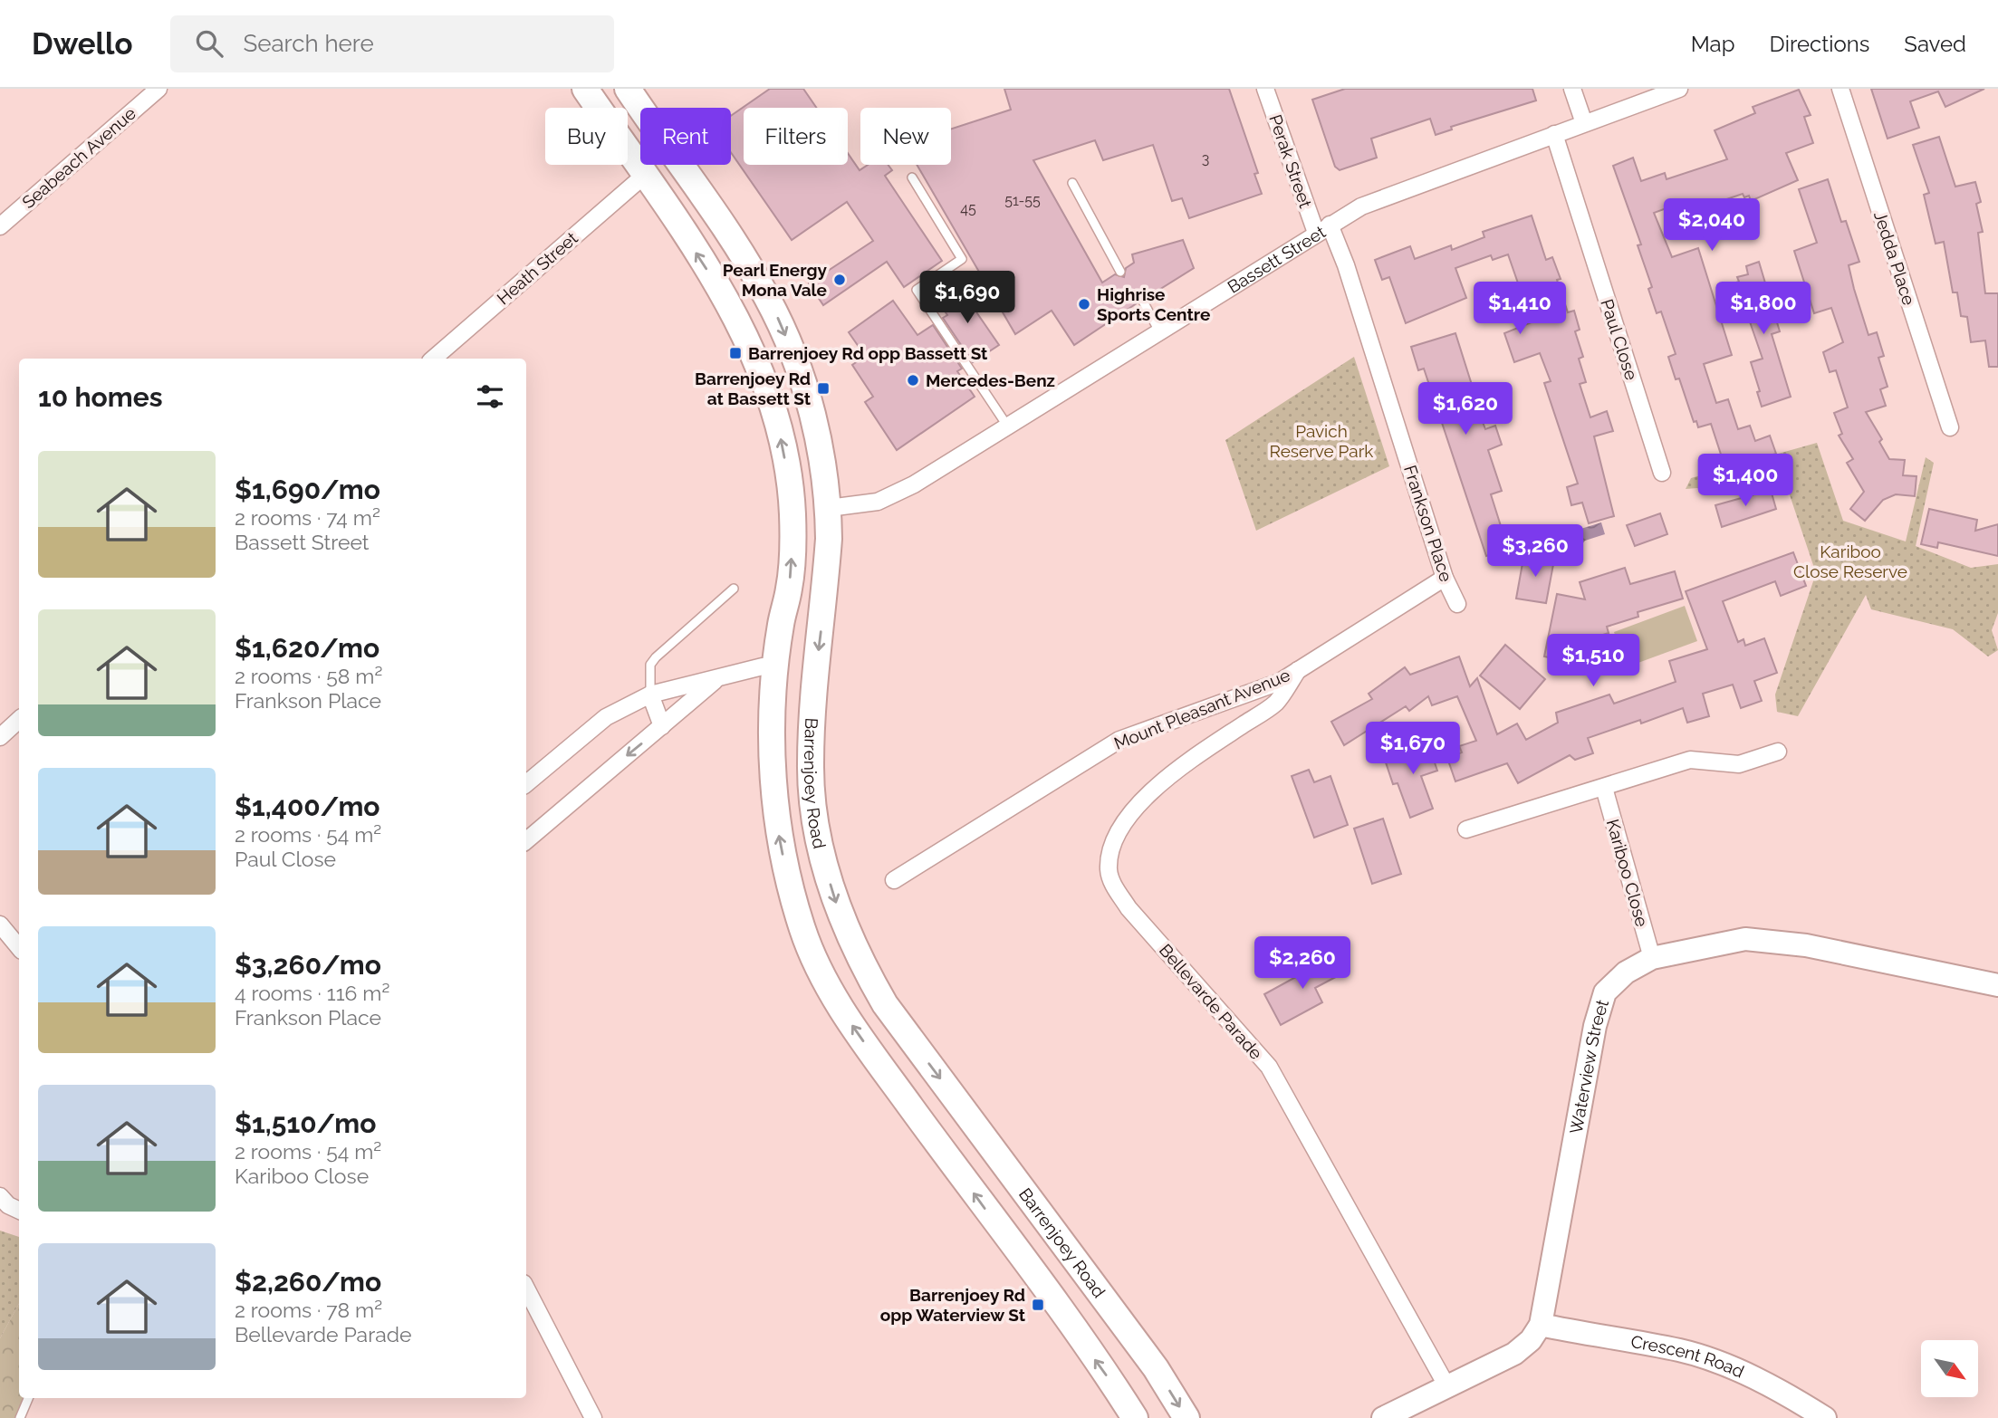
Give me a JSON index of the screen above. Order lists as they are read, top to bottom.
{
  "streets": {
    "main road": ["Bassett Street", "Barrenjoey Road"],
    "street": [
      "Seabeach Avenue",
      "Perak Street",
      "Jedda Place",
      "Heath Street",
      "Paul Close",
      "Frankson Place",
      "Mount Pleasant Avenue",
      "Kariboo Close",
      "Bellevarde Parade",
      "Waterview Street",
      "Crescent Road"
    ]
  },
  "crossings": [
    ["Perak Street", "Bassett Street"],
    ["Perak Street", "Frankson Place"],
    ["Bassett Street", "Paul Close"],
    ["Bassett Street", "Frankson Place"],
    ["Bassett Street", "Barrenjoey Road"],
    ["Frankson Place", "Mount Pleasant Avenue"],
    ["Mount Pleasant Avenue", "Bellevarde Parade"],
    ["Kariboo Close", "Waterview Street"],
    ["Waterview Street", "Crescent Road"]
  ],
  "parks": ["Pavich Reserve Park", "Kariboo Close Reserve"],
  "places": {
    "other": ["Pearl Energy Mona Vale", "Highrise Sports Centre", "Mercedes-Benz"],
    "transit": ["Barrenjoey Rd opp Bassett St", "Barrenjoey Rd at Bassett St", "Barrenjoey Rd opp Waterview St"]
  },
  "house_numbers": ["3", "51-55", "45"],
  "north": "bottom right",
  "page": {
    "header": "Dwello",
    "search": "Search here",
    "nav": ["Map", "Directions", "Saved"],
    "chip": [
      "Buy",
      "Rent",
      "Filters",
      "New"
    ],
    "price": [
      "$2,040",
      "$1,690",
      "$1,410",
      "$1,800",
      "$1,620",
      "$1,400",
      "$3,260",
      "$1,510",
      "$1,670",
      "$2,260"
    ],
    "heading": "10 homes",
    "list": [
      {
        "name": "$1,690/mo",
        "note": "2 rooms · 74 m² · Bassett Street"
      },
      {
        "name": "$1,620/mo",
        "note": "2 rooms · 58 m² · Frankson Place"
      },
      {
        "name": "$1,400/mo",
        "note": "2 rooms · 54 m² · Paul Close"
      },
      {
        "name": "$3,260/mo",
        "note": "4 rooms · 116 m² · Frankson Place"
      },
      {
        "name": "$1,510/mo",
        "note": "2 rooms · 54 m² · Kariboo Close"
      },
      {
        "name": "$2,260/mo",
        "note": "2 rooms · 78 m² · Bellevarde Parade"
      }
    ]
  }
}
